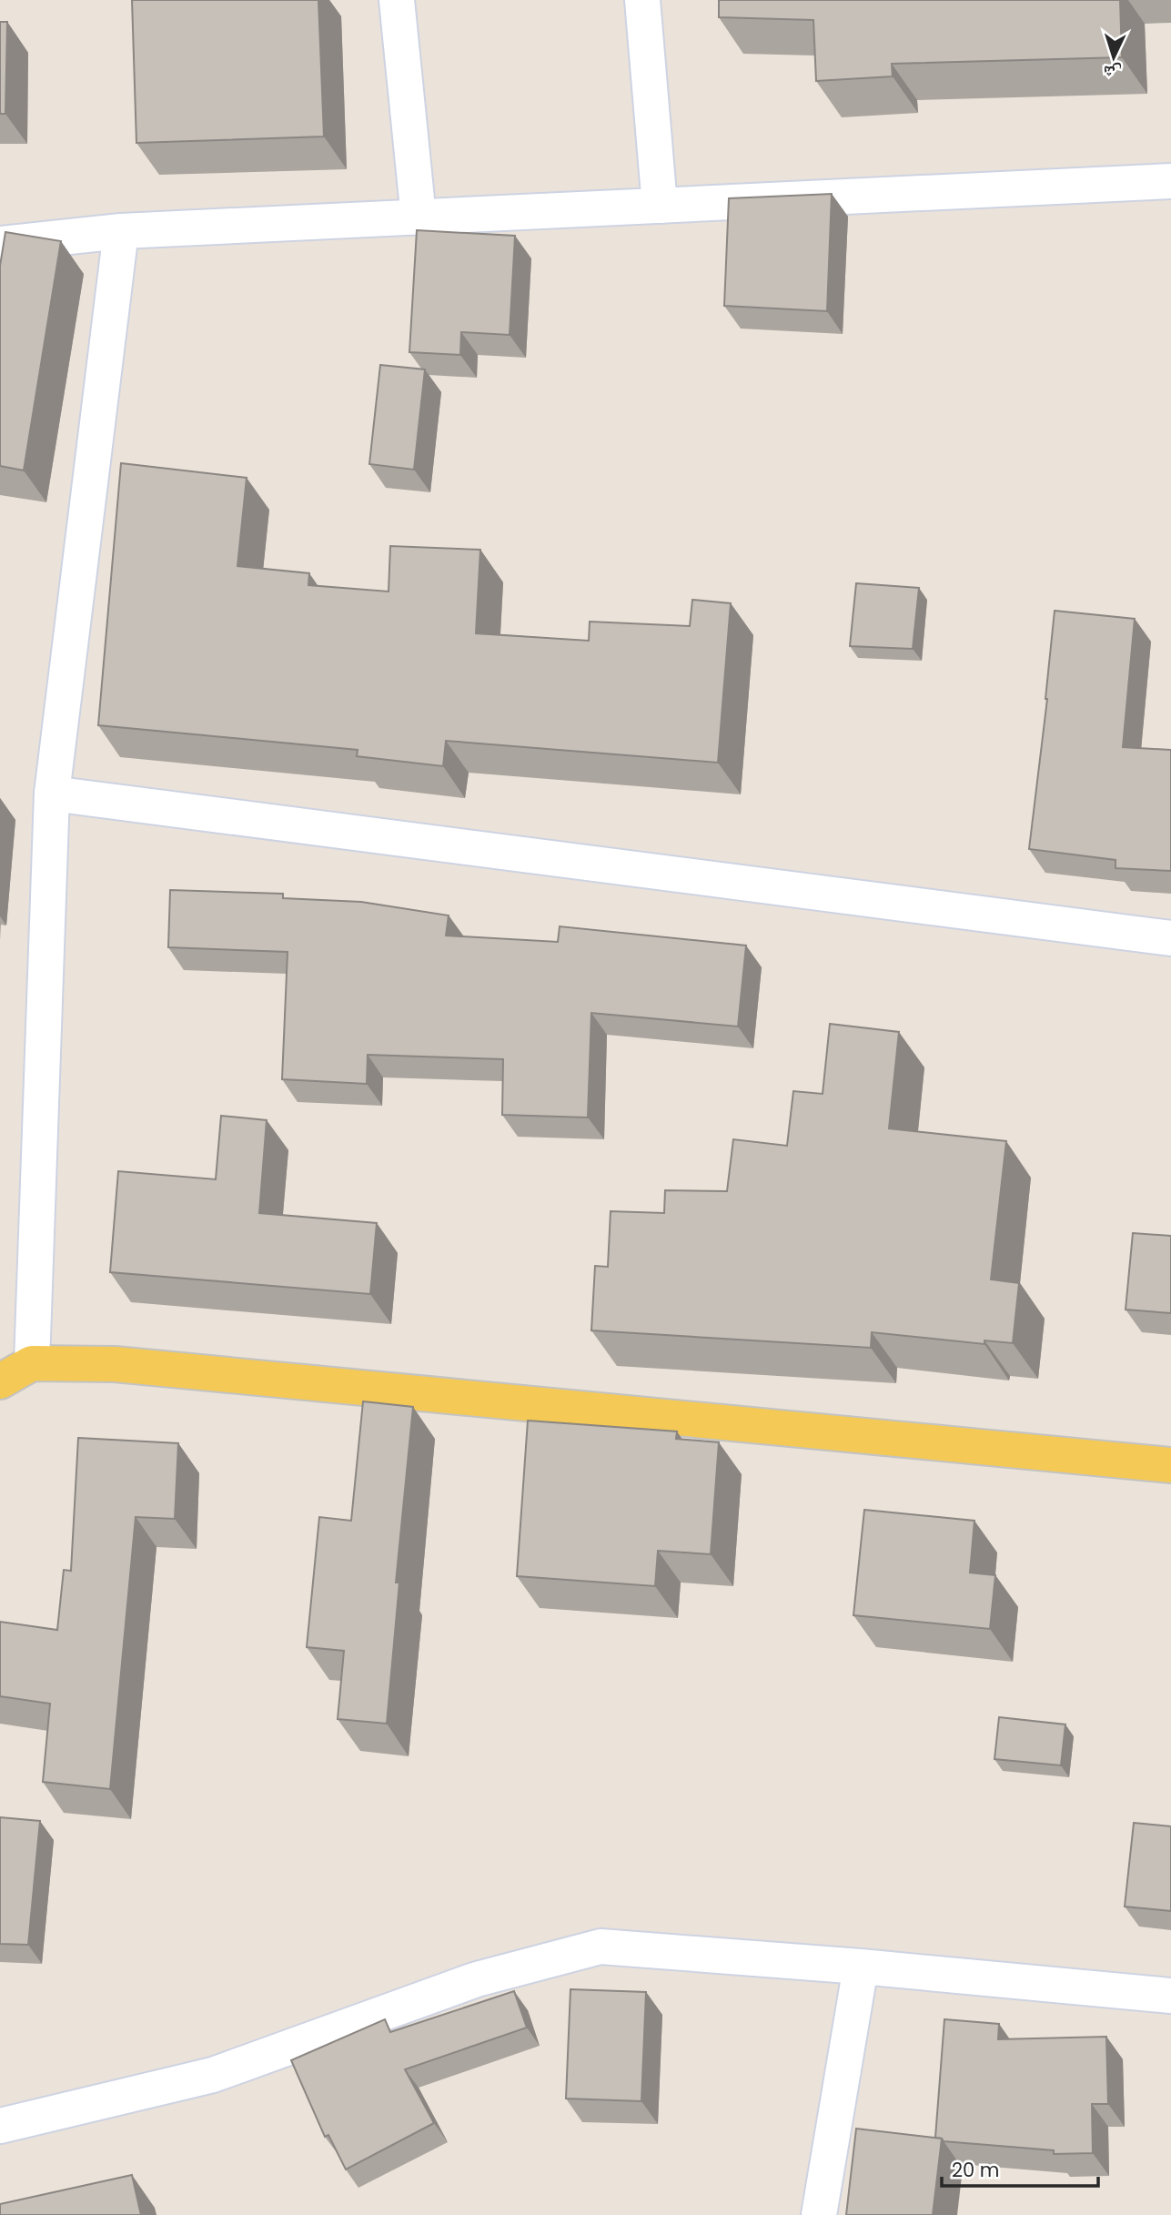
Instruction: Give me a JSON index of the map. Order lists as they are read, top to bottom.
{
  "scale_bar": "20 m",
  "north": "bottom"
}
